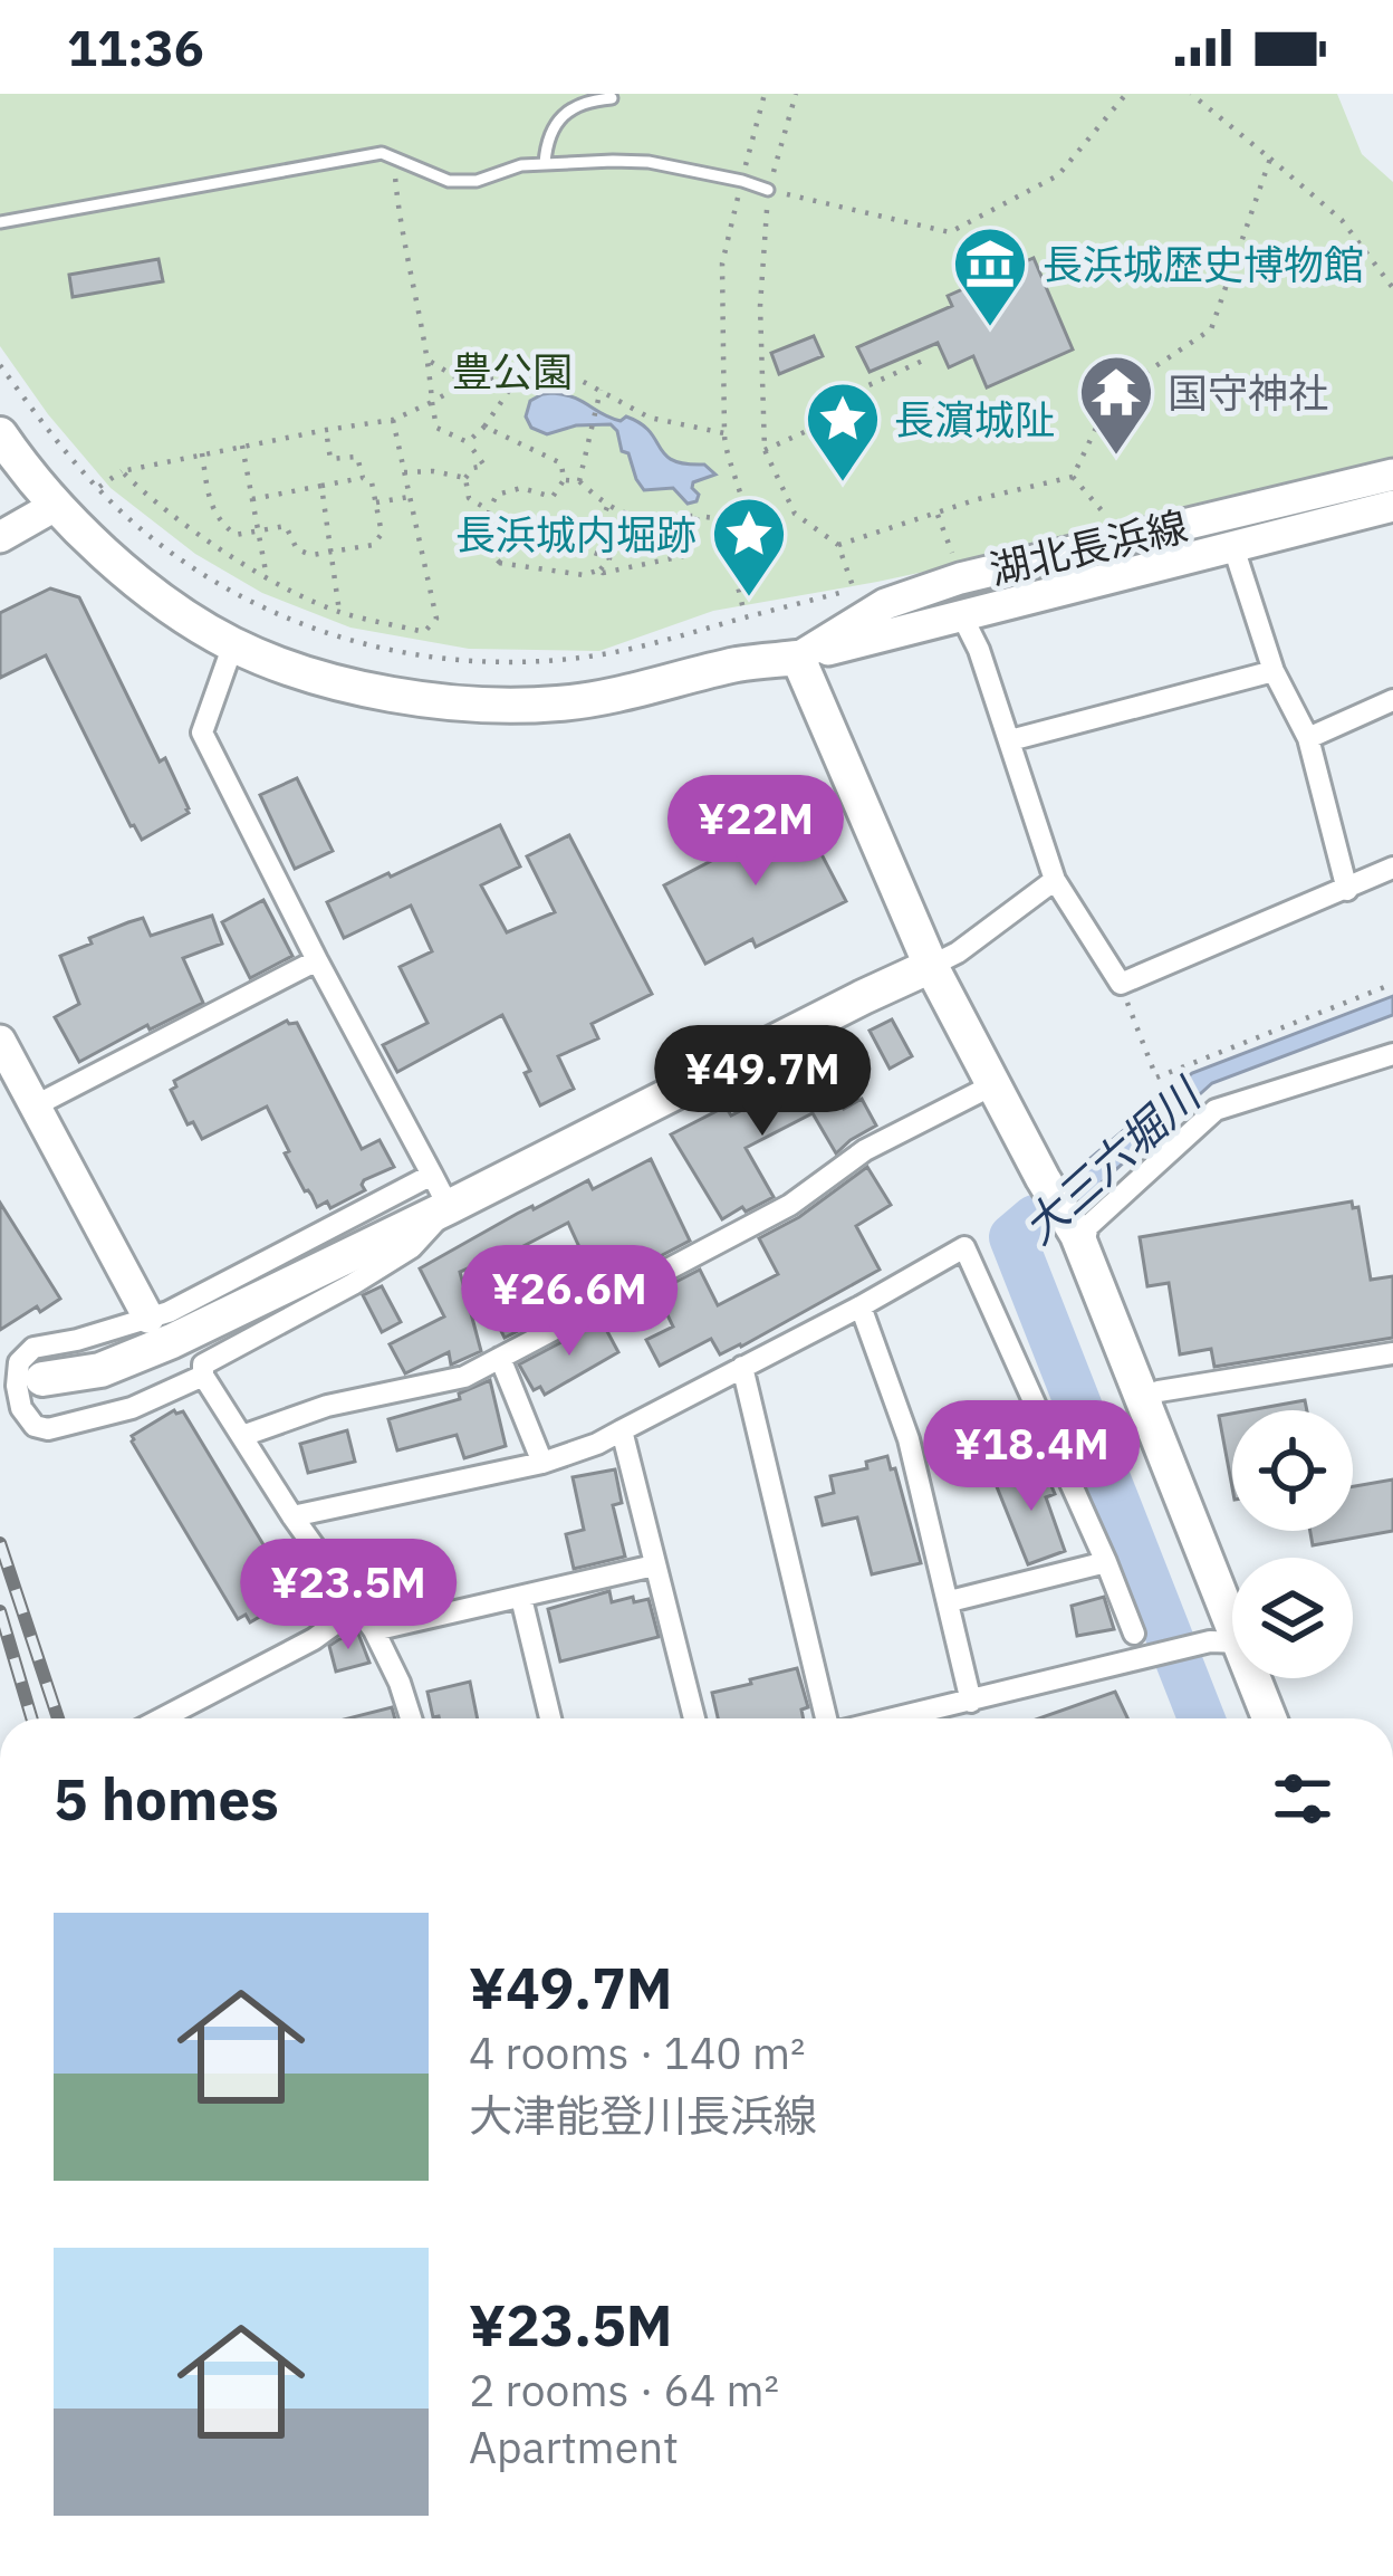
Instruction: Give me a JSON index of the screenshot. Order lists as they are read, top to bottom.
{
  "streets": {
    "main road": ["湖北長浜線"]
  },
  "water": ["大三六堀川"],
  "parks": ["豊公園"],
  "places": {
    "museum": ["長浜城歴史博物館"],
    "temple": ["国守神社"],
    "place": ["長濵城阯", "長浜城内堀跡"]
  },
  "page": {
    "status": "11:36",
    "price": [
      "¥22M",
      "¥49.7M",
      "¥26.6M",
      "¥18.4M",
      "¥23.5M"
    ],
    "heading": "5 homes",
    "list": [
      {
        "name": "¥49.7M",
        "note": "4 rooms · 140 m² · 大津能登川長浜線"
      },
      {
        "name": "¥23.5M",
        "note": "2 rooms · 64 m² · Apartment"
      }
    ]
  }
}
